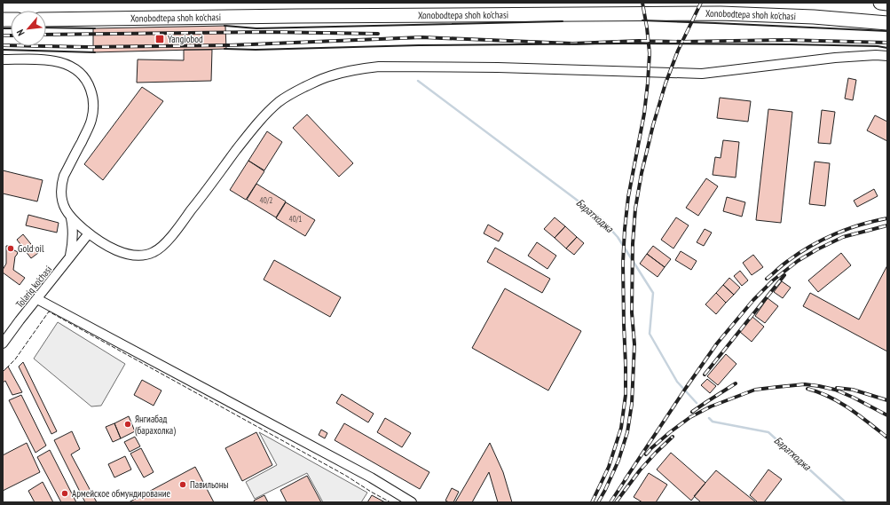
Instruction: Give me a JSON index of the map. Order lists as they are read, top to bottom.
{
  "streets": {
    "highway": ["Xonobodtepa shoh ko'chasi"],
    "street": ["Tolariq ko'chasi"]
  },
  "water": ["Баратходжа"],
  "places": {
    "transit": ["Yangiobod"],
    "other": [
      "Gold oil",
      "Янгиабад (барахолка)",
      "Павильоны",
      "Армейское обмундирование"
    ]
  },
  "house_numbers": ["40/2", "40/1"],
  "north": "bottom left"
}
